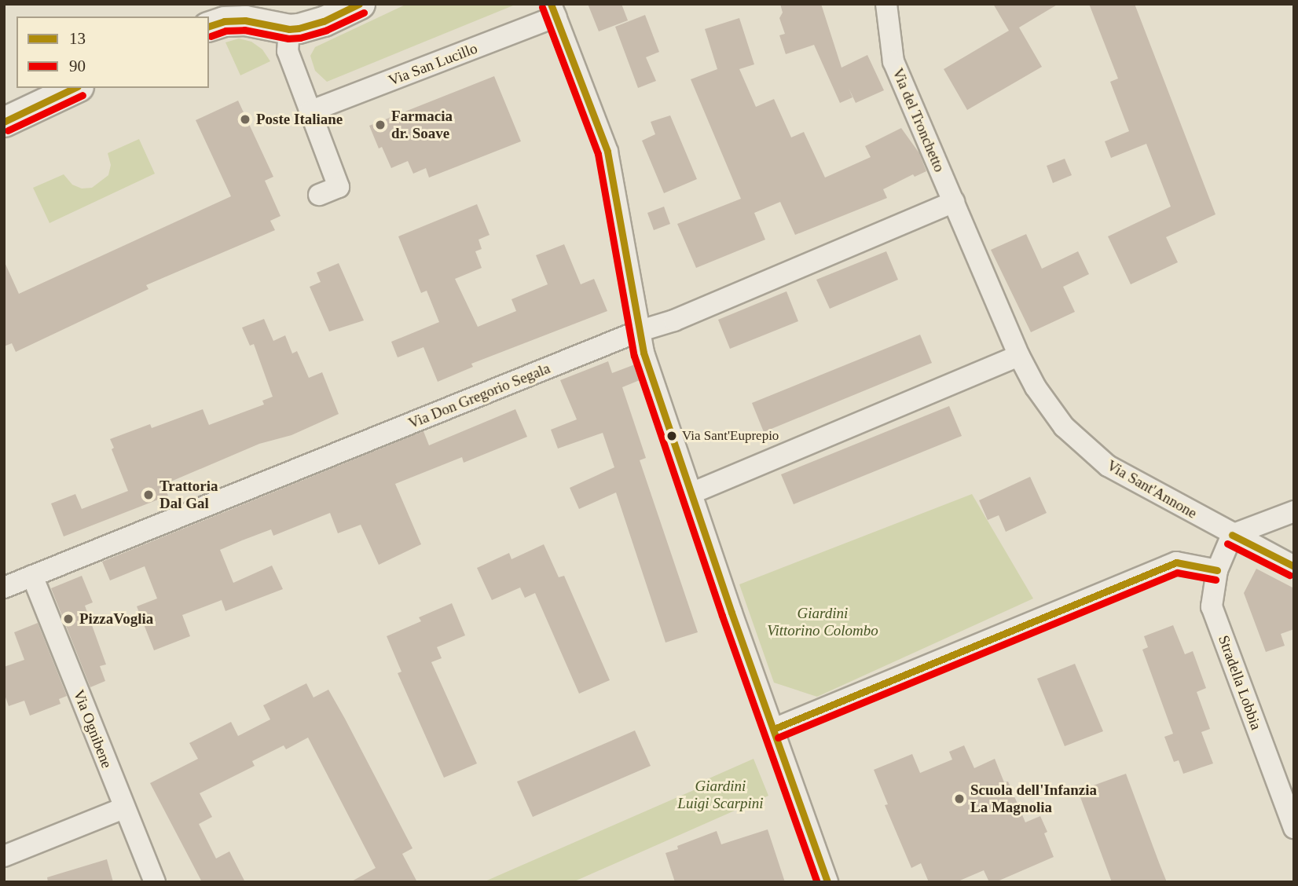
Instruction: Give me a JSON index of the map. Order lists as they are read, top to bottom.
{
  "streets": {
    "street": [
      "Via San Lucillo",
      "Via del Tronchetto",
      "Via Don Gregorio Segala",
      "Via Sant'Annone",
      "Stradella Lobbia",
      "Via Ognibene"
    ]
  },
  "crossings": [
    ["Via San Lucillo", "Via Don Gregorio Segala"],
    ["Via del Tronchetto", "Via Don Gregorio Segala"],
    ["Via del Tronchetto", "Via Sant'Annone"],
    ["Via Don Gregorio Segala", "Via Sant'Annone"],
    ["Via Don Gregorio Segala", "Via Ognibene"],
    ["Via Sant'Annone", "Stradella Lobbia"]
  ],
  "parks": ["Giardini Vittorino Colombo", "Giardini Luigi Scarpini"],
  "places": [
    "Poste Italiane",
    "Farmacia dr. Soave",
    "Via Sant'Euprepio",
    "Trattoria Dal Gal",
    "PizzaVoglia",
    "Scuola dell'Infanzia La Magnolia"
  ],
  "lines": ["transit line 13", "transit line 90"],
  "legend": ["13", "90"]
}
